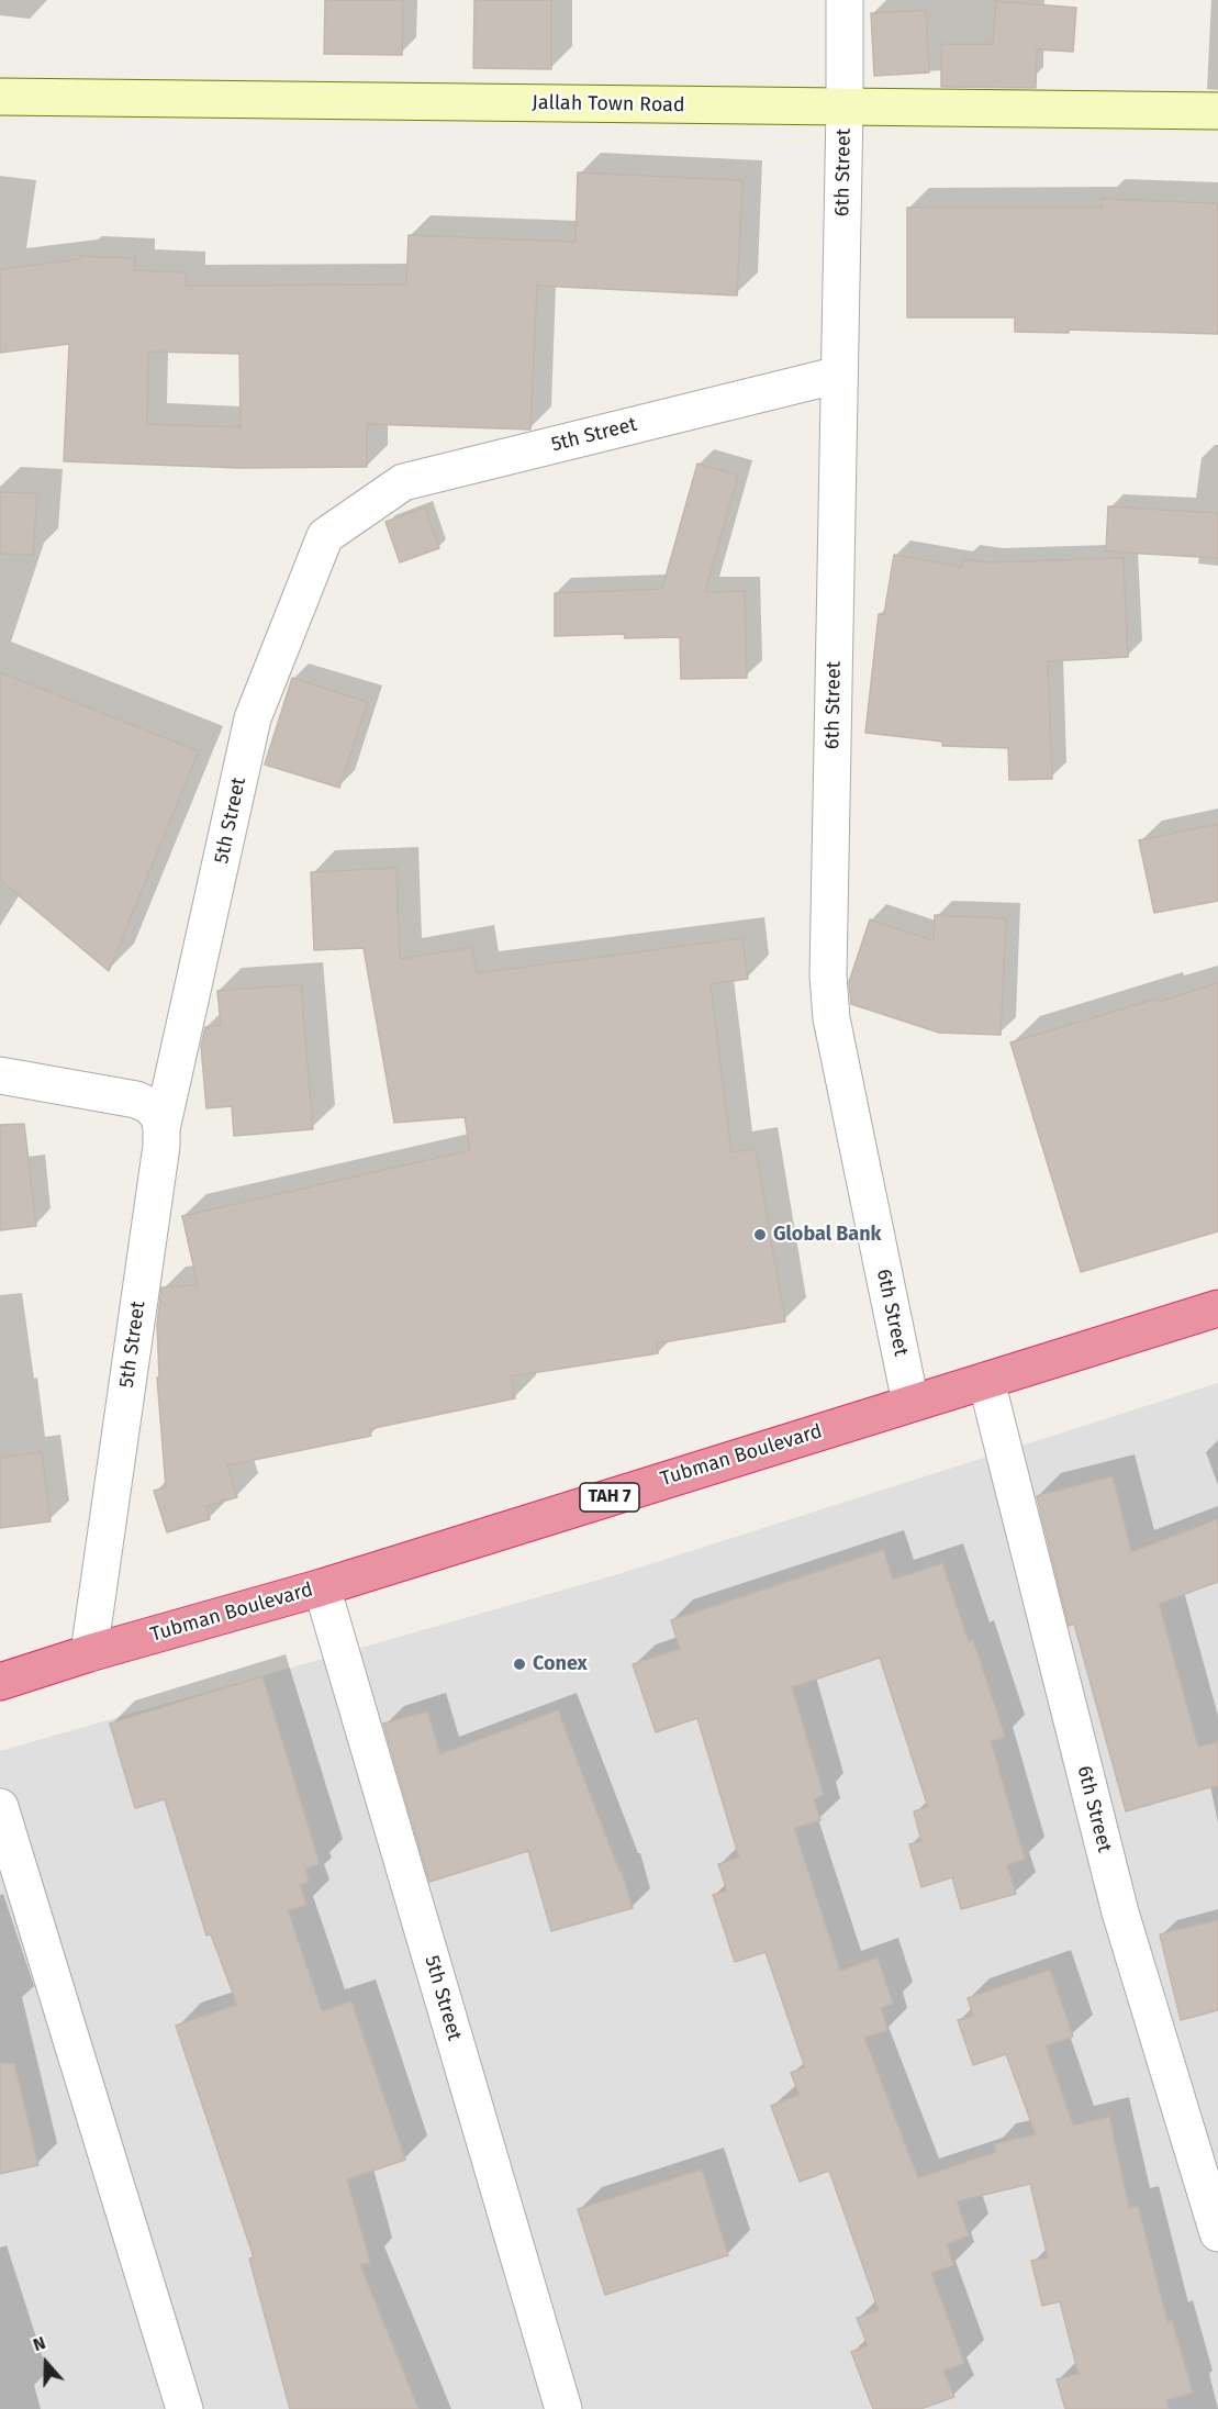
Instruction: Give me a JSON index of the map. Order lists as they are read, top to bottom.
{
  "streets": {
    "highway": ["Tubman Boulevard", "TAH 7"],
    "street": ["Jallah Town Road", "6th Street", "5th Street"]
  },
  "crossings": [
    ["Jallah Town Road", "6th Street"],
    ["6th Street", "5th Street"],
    ["6th Street", "Tubman Boulevard"],
    ["5th Street", "Tubman Boulevard"]
  ],
  "places": ["Global Bank", "Conex"],
  "north": "top"
}
